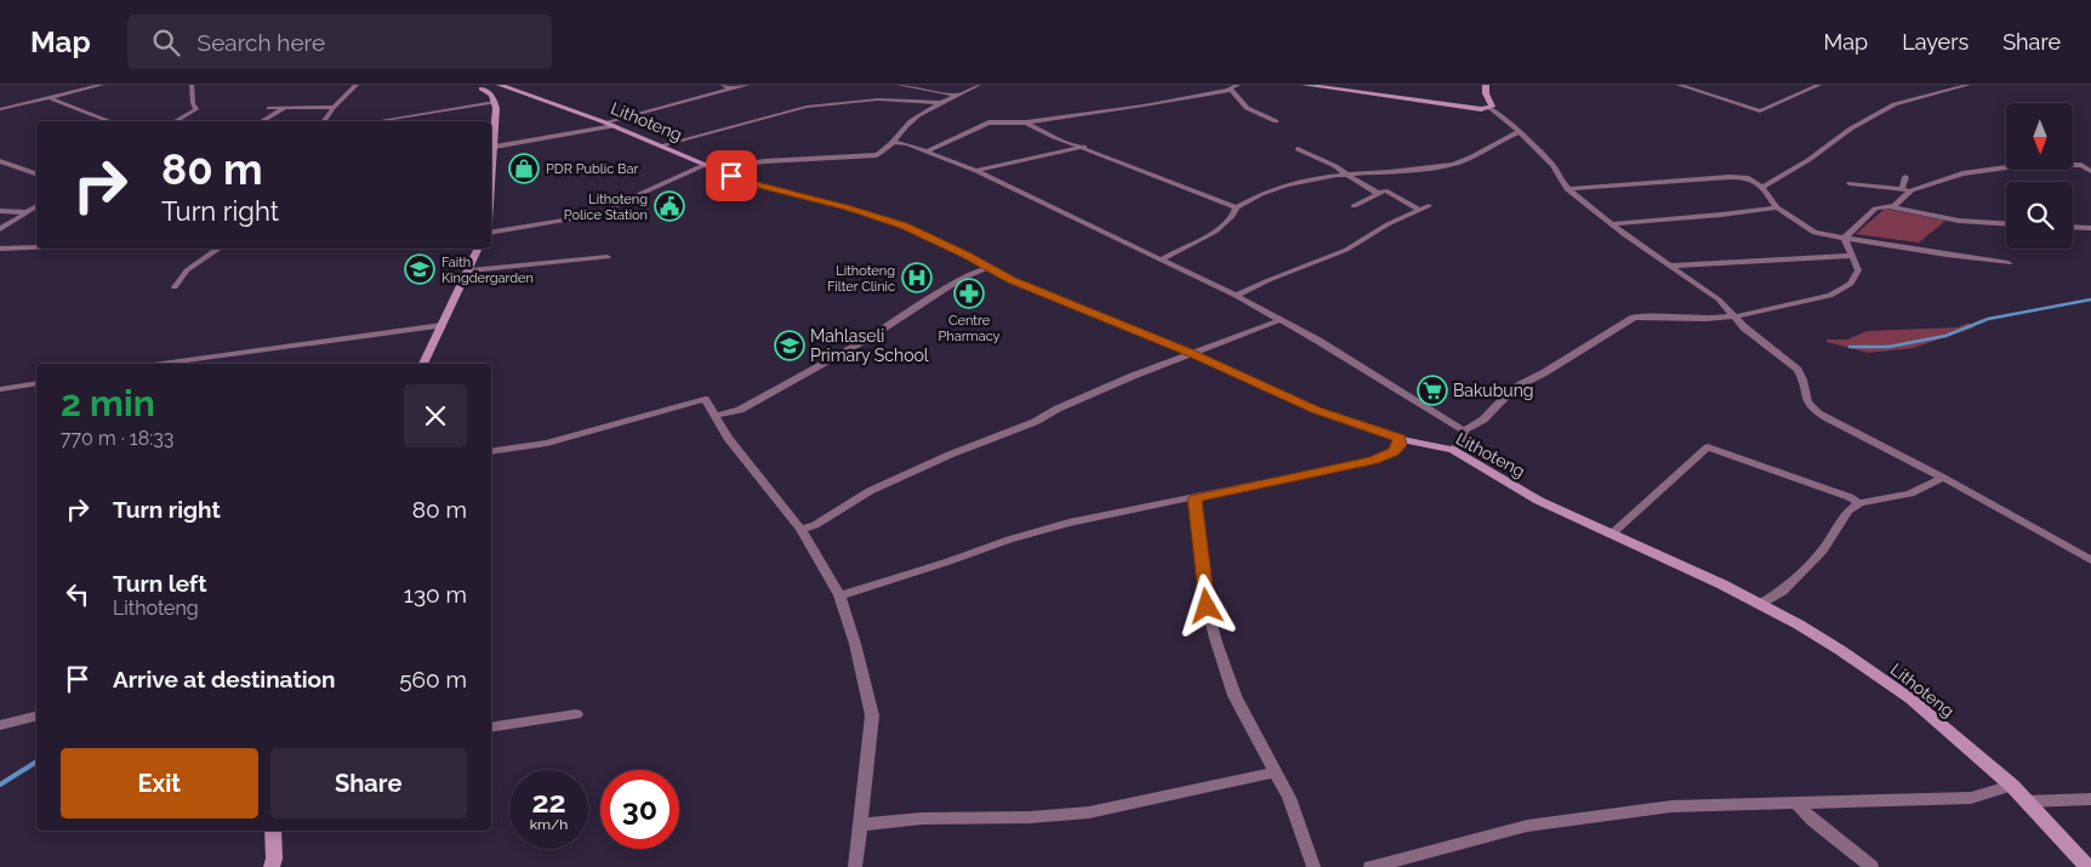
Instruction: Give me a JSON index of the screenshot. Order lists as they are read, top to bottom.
{
  "streets": {
    "main road": ["Lithoteng"]
  },
  "places": {
    "shop": ["PDR Public Bar"],
    "public building": ["Lithoteng Police Station"],
    "school or university": ["Faith Kingdergarden", "Mahlaseli Primary School"],
    "hospital": ["Lithoteng Filter Clinic"],
    "pharmacy": ["Centre Pharmacy"],
    "supermarket": ["Bakubung"]
  },
  "north": "bottom",
  "page": {
    "header": "Map",
    "search": "Search here",
    "nav": ["Map", "Layers", "Share"],
    "turn": ["80 m", "Turn right"],
    "heading": ["2 min", "770 m · 18:33"],
    "list": [
      {
        "name": "Turn right",
        "value": "80 m"
      },
      {
        "name": "Turn left",
        "note": "Lithoteng",
        "value": "130 m"
      },
      {
        "name": "Arrive at destination",
        "value": "560 m"
      }
    ],
    "buttons": ["Exit", "Share"],
    "speed": "22 km/h",
    "limit": "30"
  }
}
